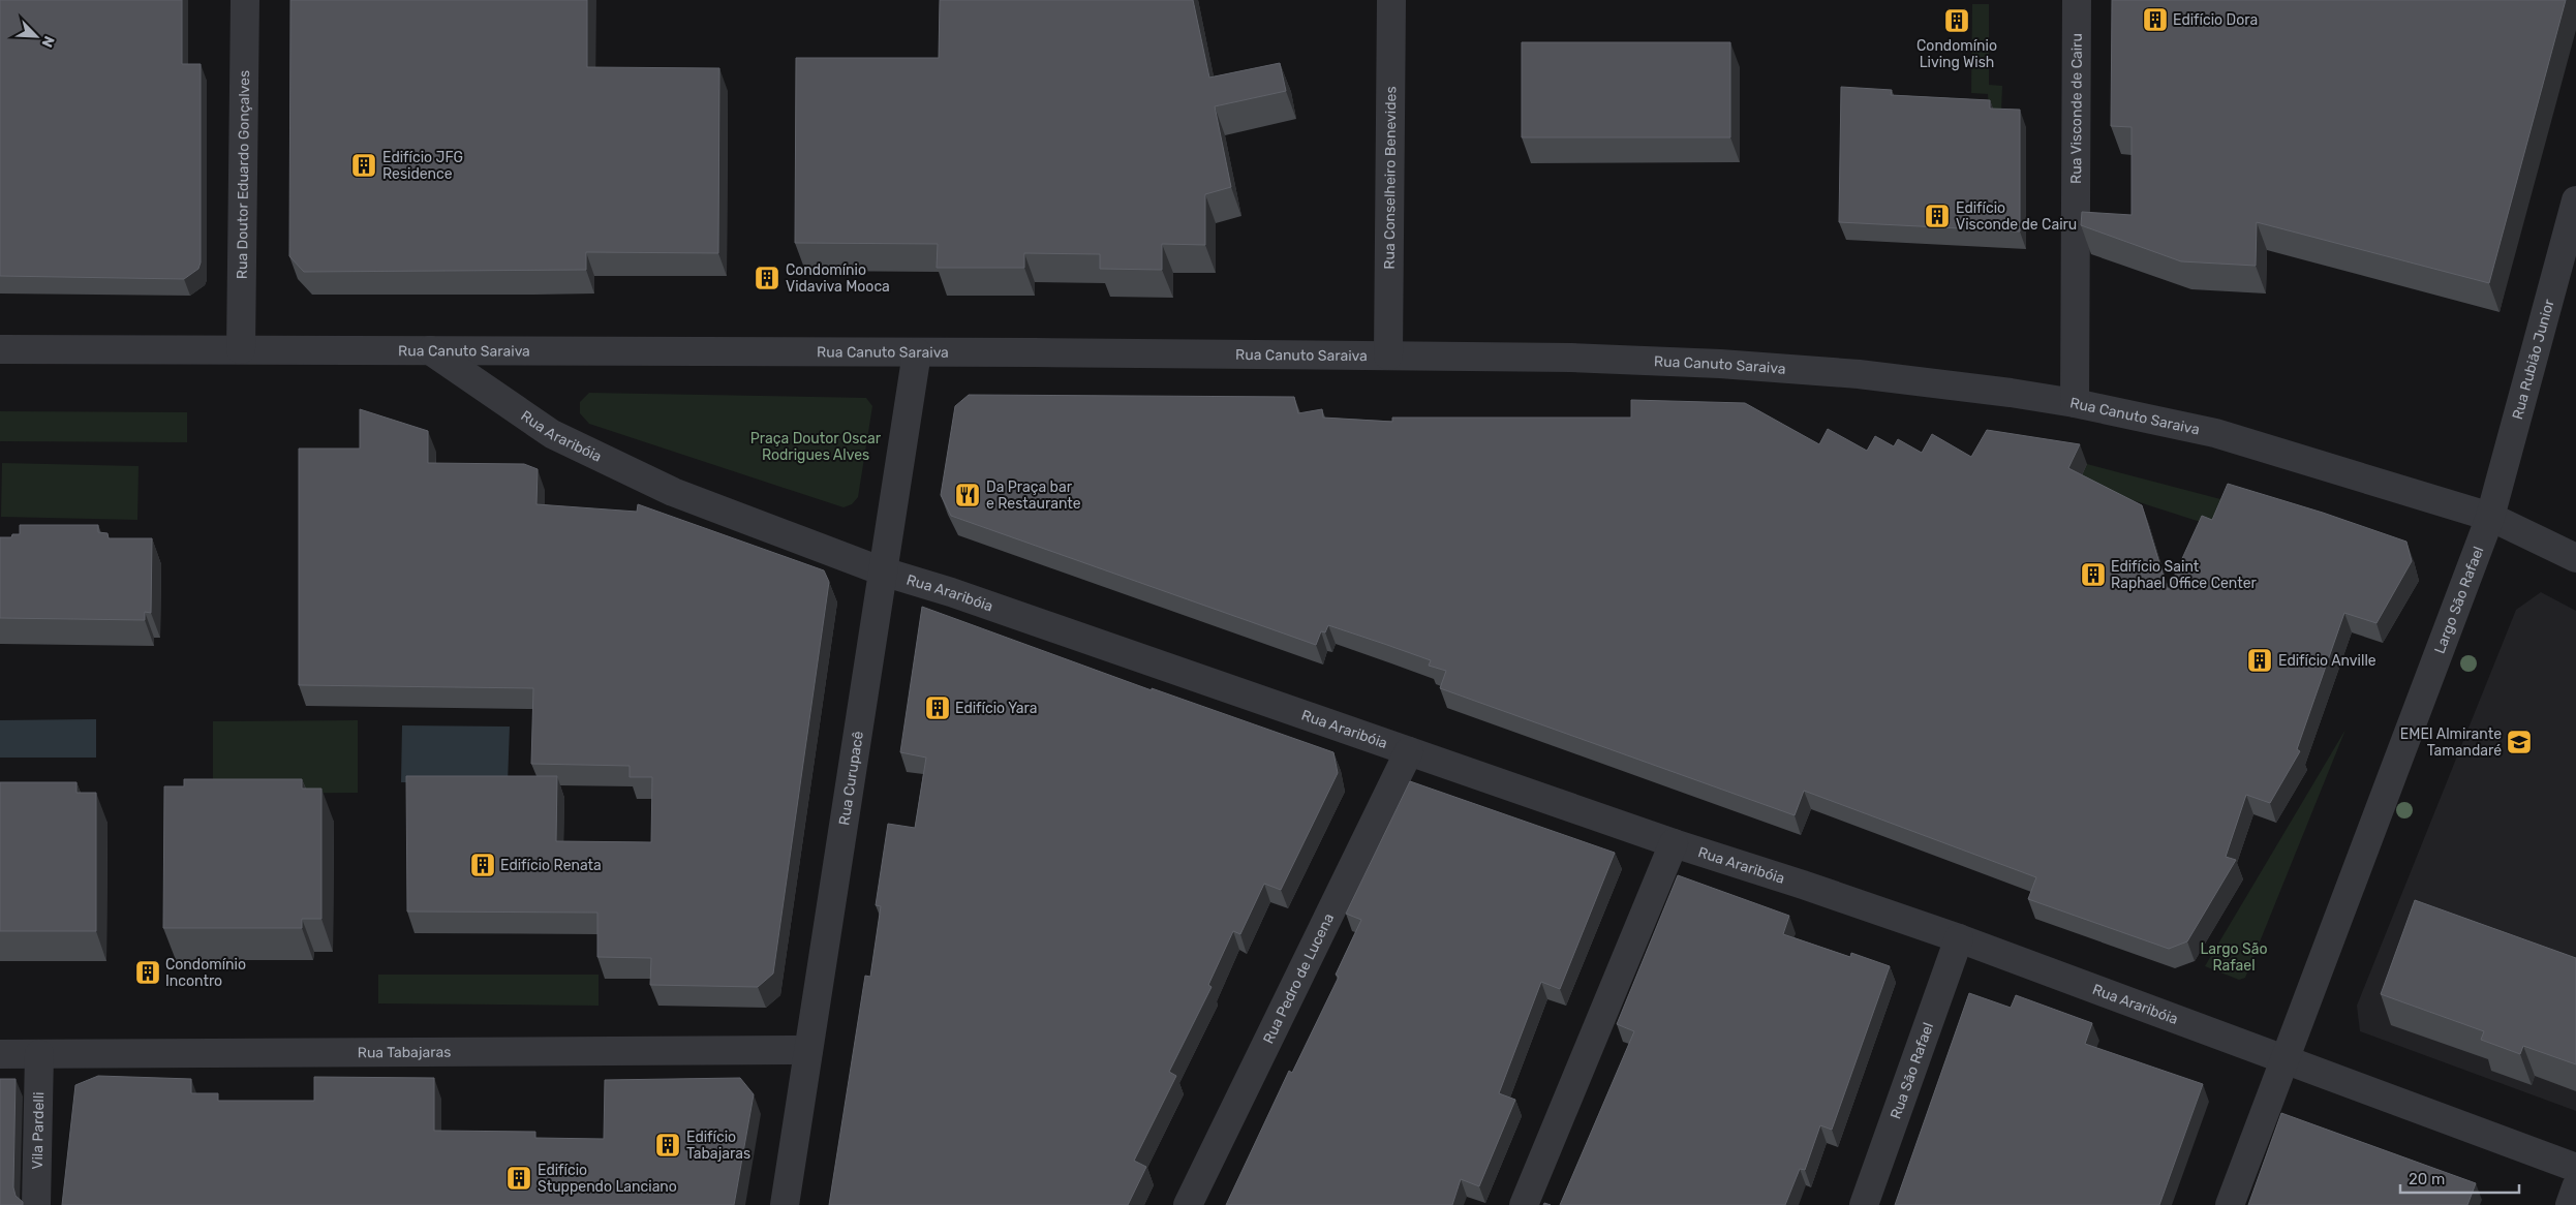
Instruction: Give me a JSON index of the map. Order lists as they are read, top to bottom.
{
  "streets": {
    "street": [
      "Rua Visconde de Cairu",
      "Rua Doutor Eduardo Gonçalves",
      "Rua Conselheiro Benevides",
      "Rua Canuto Saraiva",
      "Rua Rubião Junior",
      "Rua Araribóia",
      "Largo São Rafael",
      "Rua Curupacê",
      "Rua Pedro de Lucena",
      "Rua Tabajaras",
      "Rua São Rafael",
      "Vila Pardelli"
    ]
  },
  "crossings": [
    ["Rua Visconde de Cairu", "Rua Canuto Saraiva"],
    ["Rua Doutor Eduardo Gonçalves", "Rua Canuto Saraiva"],
    ["Rua Conselheiro Benevides", "Rua Canuto Saraiva"],
    ["Rua Canuto Saraiva", "Rua Rubião Junior"],
    ["Rua Canuto Saraiva", "Rua Araribóia"],
    ["Rua Canuto Saraiva", "Largo São Rafael"],
    ["Rua Canuto Saraiva", "Rua Curupacê"],
    ["Rua Rubião Junior", "Largo São Rafael"],
    ["Rua Araribóia", "Largo São Rafael"],
    ["Rua Araribóia", "Rua Curupacê"],
    ["Rua Araribóia", "Rua Pedro de Lucena"],
    ["Rua Araribóia", "Rua São Rafael"],
    ["Rua Curupacê", "Rua Tabajaras"],
    ["Rua Tabajaras", "Vila Pardelli"]
  ],
  "parks": ["Praça Doutor Oscar Rodrigues Alves", "Largo São Rafael"],
  "places": {
    "building": [
      "Edifício Dora",
      "Condomínio Living Wish",
      "Edifício JFG Residence",
      "Edifício Visconde de Cairu",
      "Condomínio Vidaviva Mooca",
      "Edifício Saint Raphael Office Center",
      "Edifício Anville",
      "Edifício Yara",
      "Edifício Renata",
      "Condomínio Incontro",
      "Edifício Tabajaras",
      "Edifício Stuppendo Lanciano"
    ],
    "restaurant": ["Da Praça bar e Restaurante"],
    "school or university": ["EMEI Almirante Tamandaré"]
  },
  "scale_bar": "20 m",
  "north": "bottom right"
}
